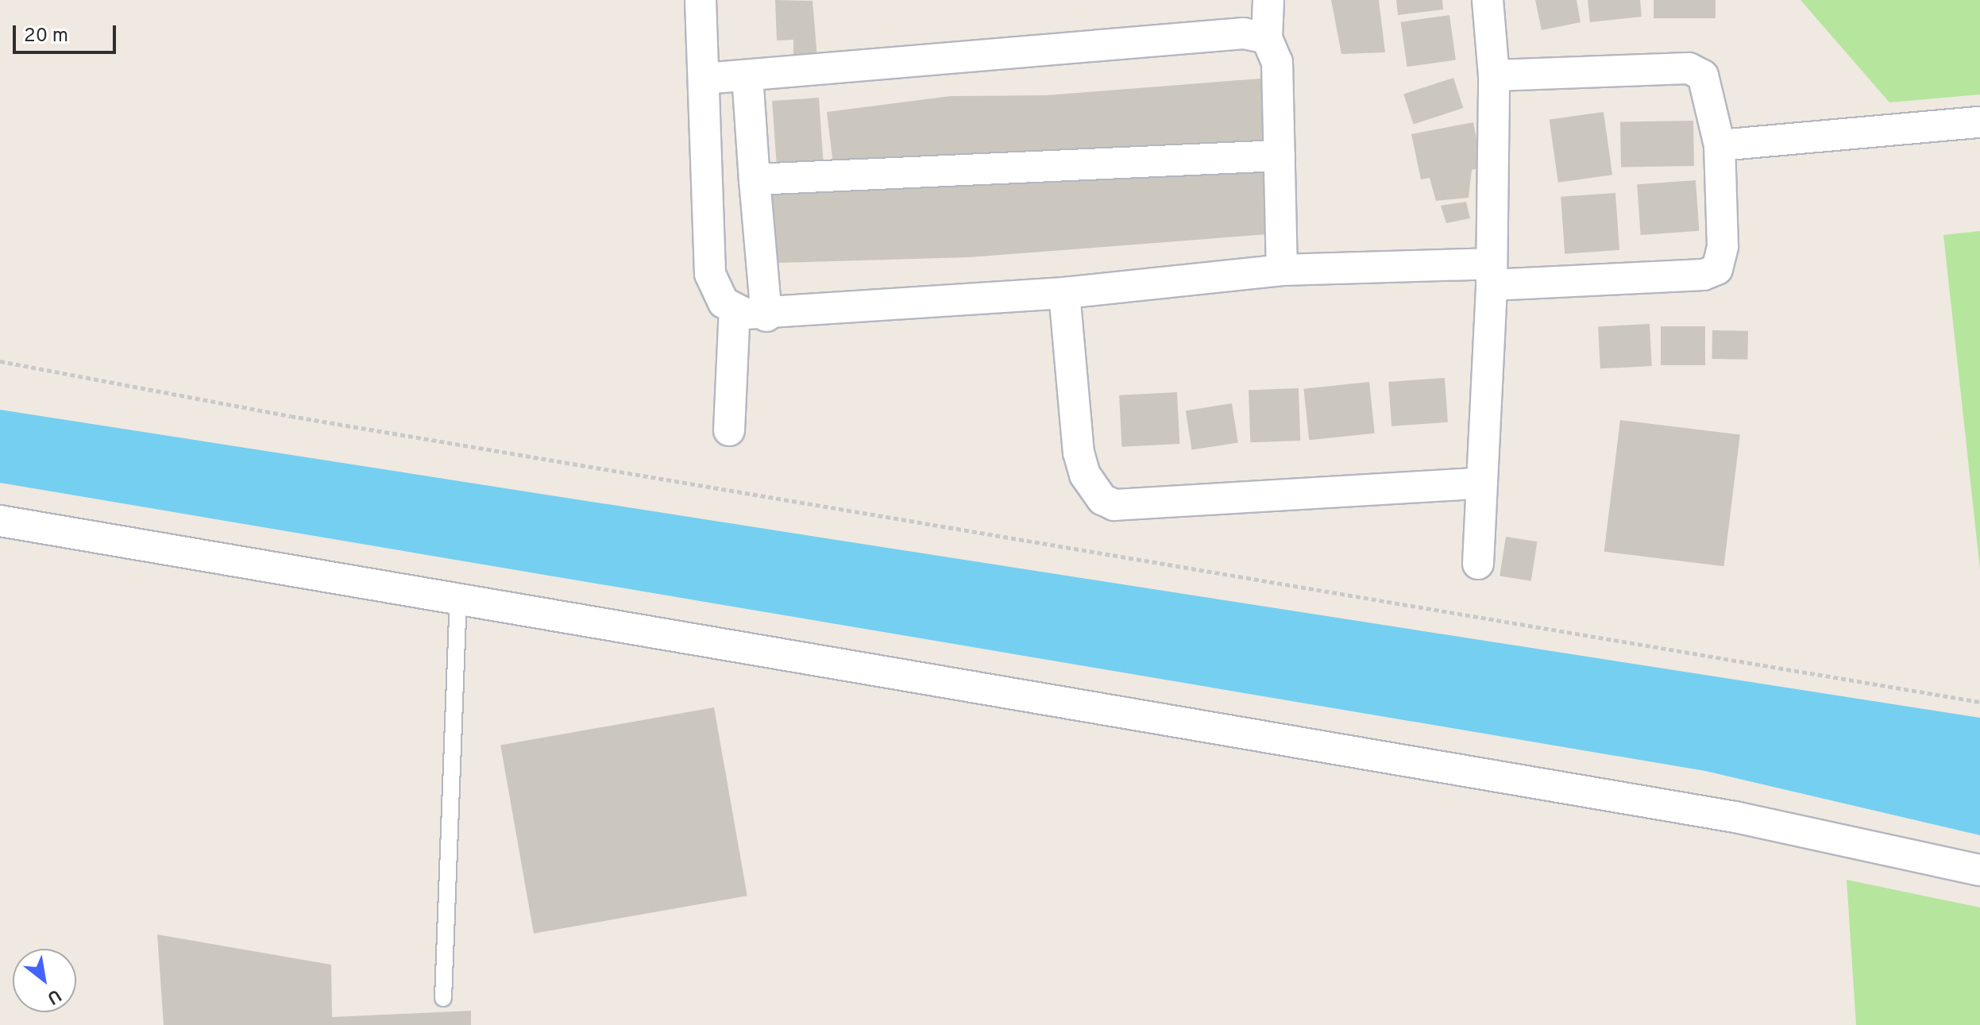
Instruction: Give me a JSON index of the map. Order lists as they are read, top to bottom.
{
  "scale_bar": "20 m",
  "north": "bottom right"
}
